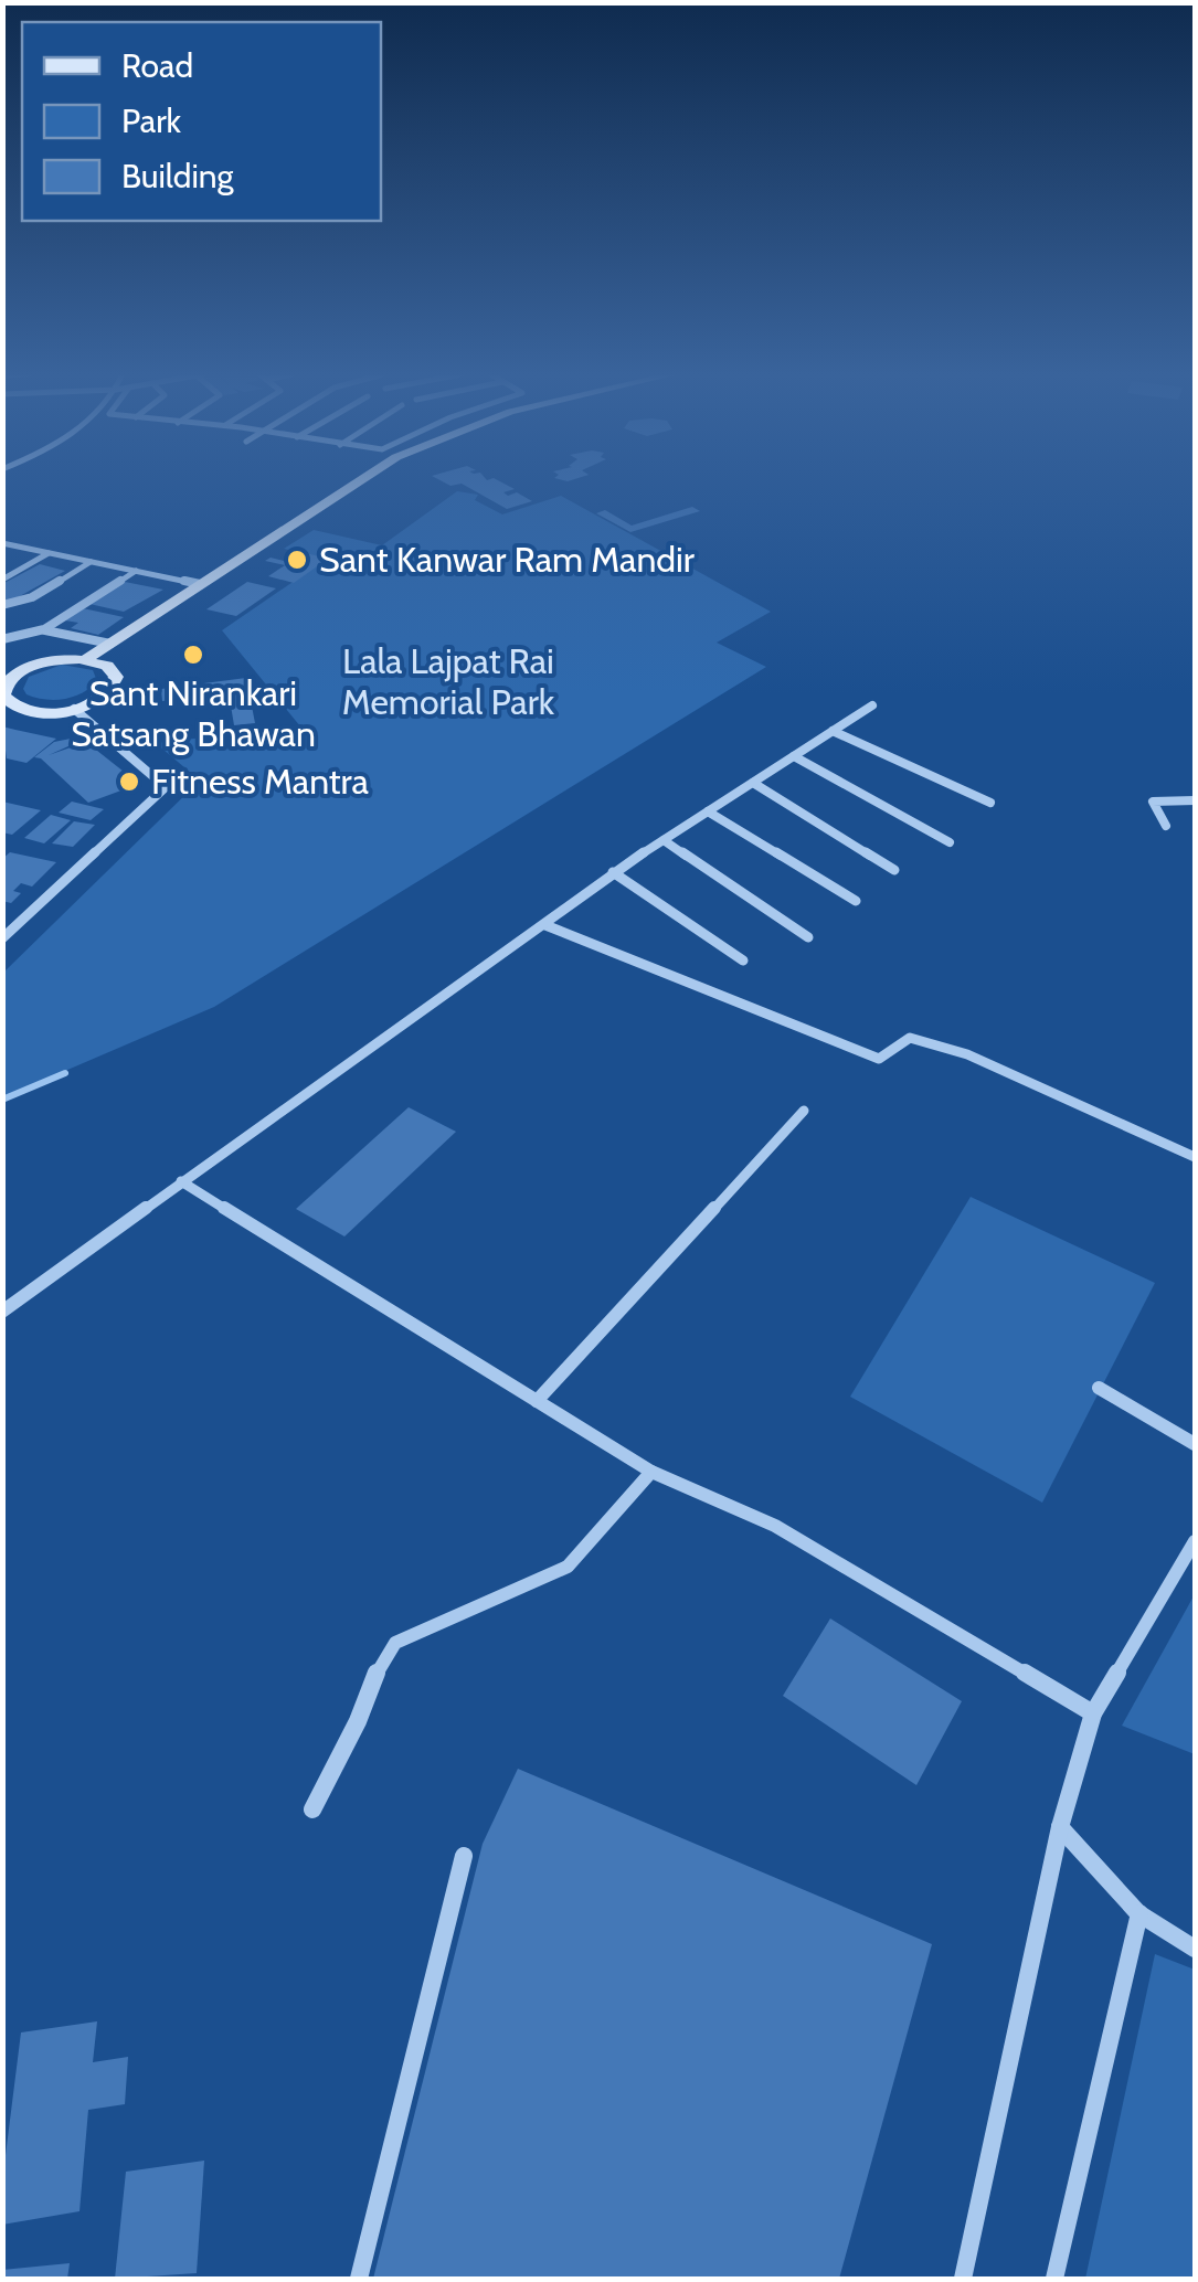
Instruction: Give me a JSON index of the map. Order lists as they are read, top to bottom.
{
  "parks": ["Lala Lajpat Rai Memorial Park"],
  "places": ["Sant Kanwar Ram Mandir", "Sant Nirankari Satsang Bhawan", "Fitness Mantra"],
  "legend": ["Road", "Park", "Building"]
}
